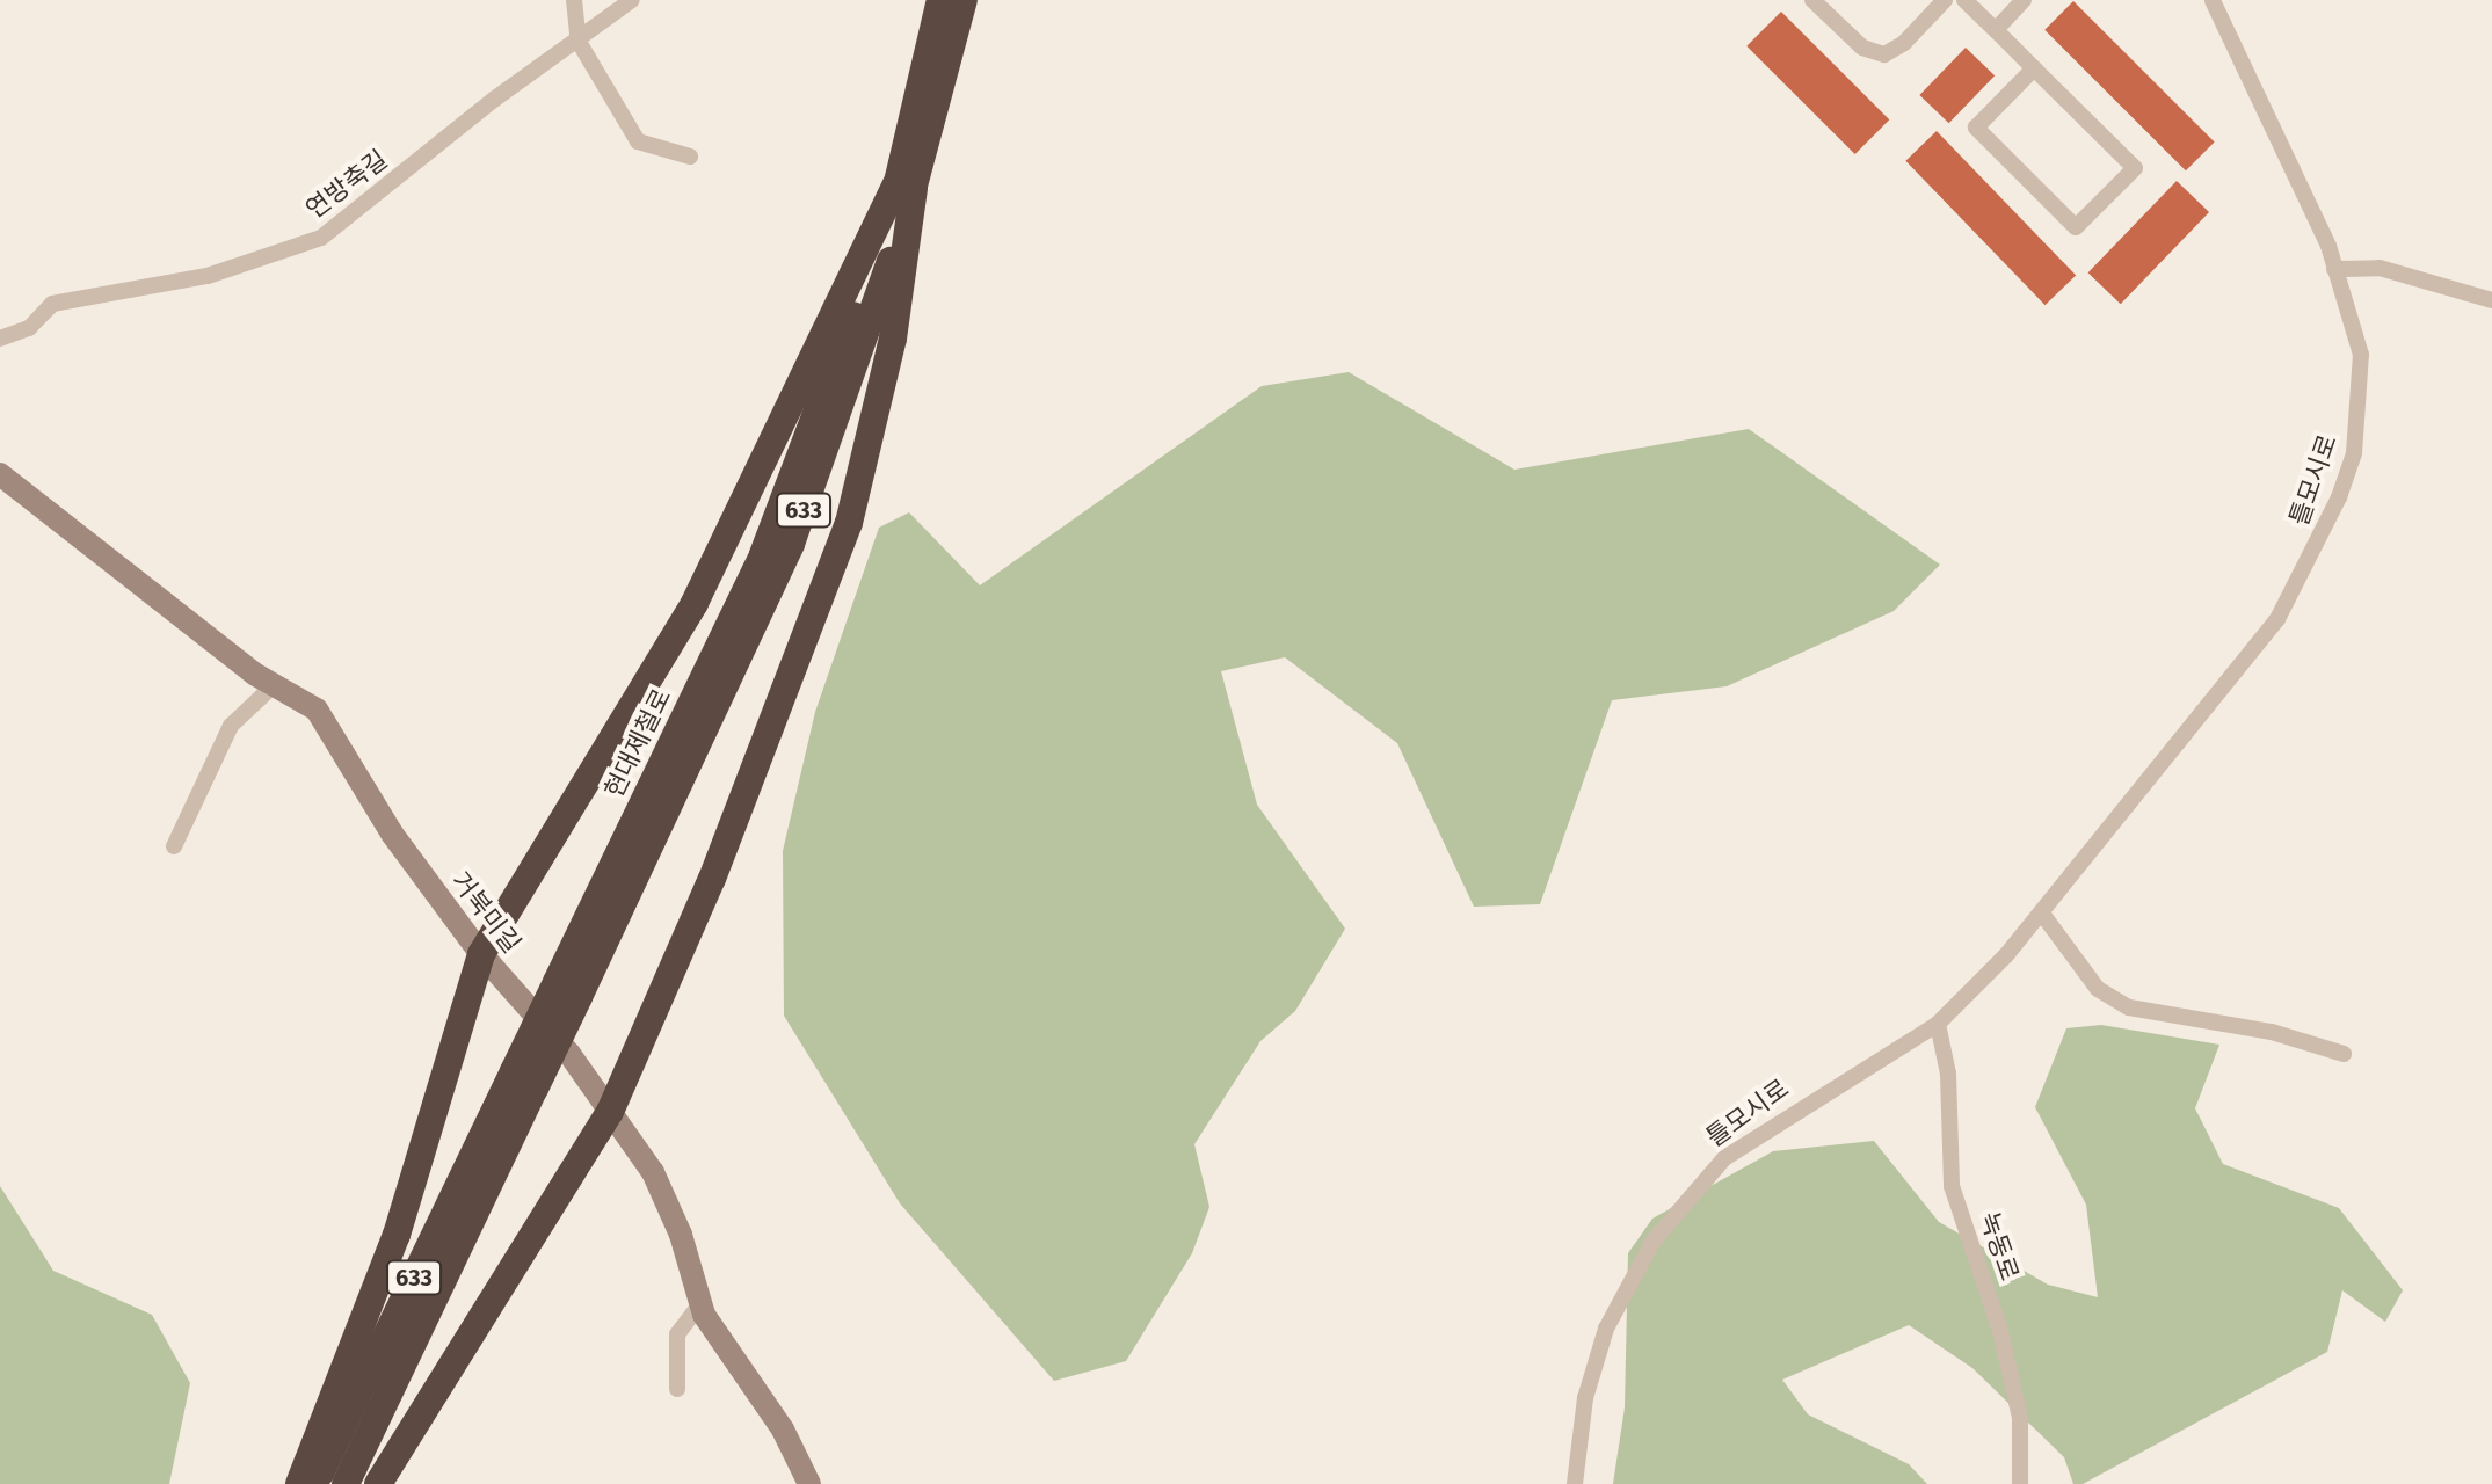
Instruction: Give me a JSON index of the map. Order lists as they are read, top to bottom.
{
  "streets": {
    "highway": ["633"],
    "street": [
      "연방축길",
      "틀모시로",
      "거북미길",
      "녹동로"
    ]
  },
  "crossings": [
    ["틀모시로", "녹동로"]
  ]
}
